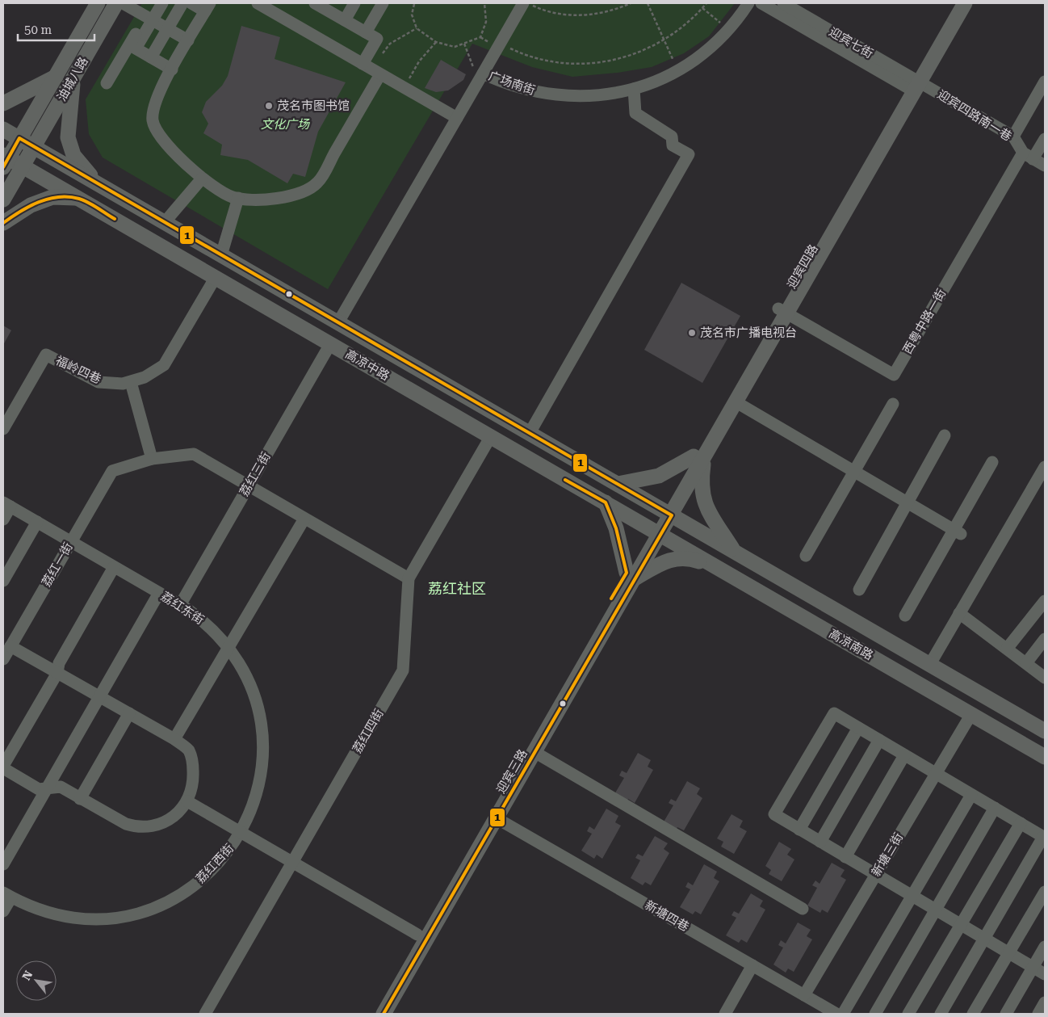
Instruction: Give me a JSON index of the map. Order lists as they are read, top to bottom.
{
  "streets": {
    "main road": [
      "油城八路",
      "迎宾四路",
      "高凉中路",
      "高凉南路",
      "迎宾三路"
    ],
    "street": [
      "迎宾七街",
      "广场南街",
      "迎宾四路南一巷",
      "西粤中路一街",
      "福岭四巷",
      "荔红三街",
      "荔红一街",
      "荔红东街",
      "荔红四街",
      "新塘三街",
      "荔红西街",
      "新塘四巷"
    ]
  },
  "crossings": [
    ["迎宾七街", "迎宾四路南一巷"],
    ["迎宾七街", "迎宾四路"],
    ["油城八路", "高凉中路"],
    ["广场南街", "高凉中路"],
    ["迎宾四路南一巷", "迎宾四路"],
    ["迎宾四路南一巷", "西粤中路一街"],
    ["迎宾四路", "西粤中路一街"],
    ["迎宾四路", "高凉中路"],
    ["迎宾四路", "高凉南路"],
    ["迎宾四路", "迎宾三路"],
    ["高凉中路", "福岭四巷"],
    ["高凉中路", "荔红三街"],
    ["高凉中路", "高凉南路"],
    ["高凉中路", "荔红四街"],
    ["高凉中路", "迎宾三路"],
    ["荔红三街", "荔红东街"],
    ["荔红一街", "荔红东街"],
    ["荔红东街", "荔红西街"],
    ["高凉南路", "迎宾三路"],
    ["高凉南路", "新塘三街"],
    ["迎宾三路", "新塘四巷"],
    ["新塘三街", "新塘四巷"]
  ],
  "districts": ["荔红社区"],
  "parks": ["文化广场"],
  "places": ["茂名市图书馆", "茂名市广播电视台"],
  "lines": ["transit line 1"],
  "scale_bar": "50 m",
  "north": "top left"
}
